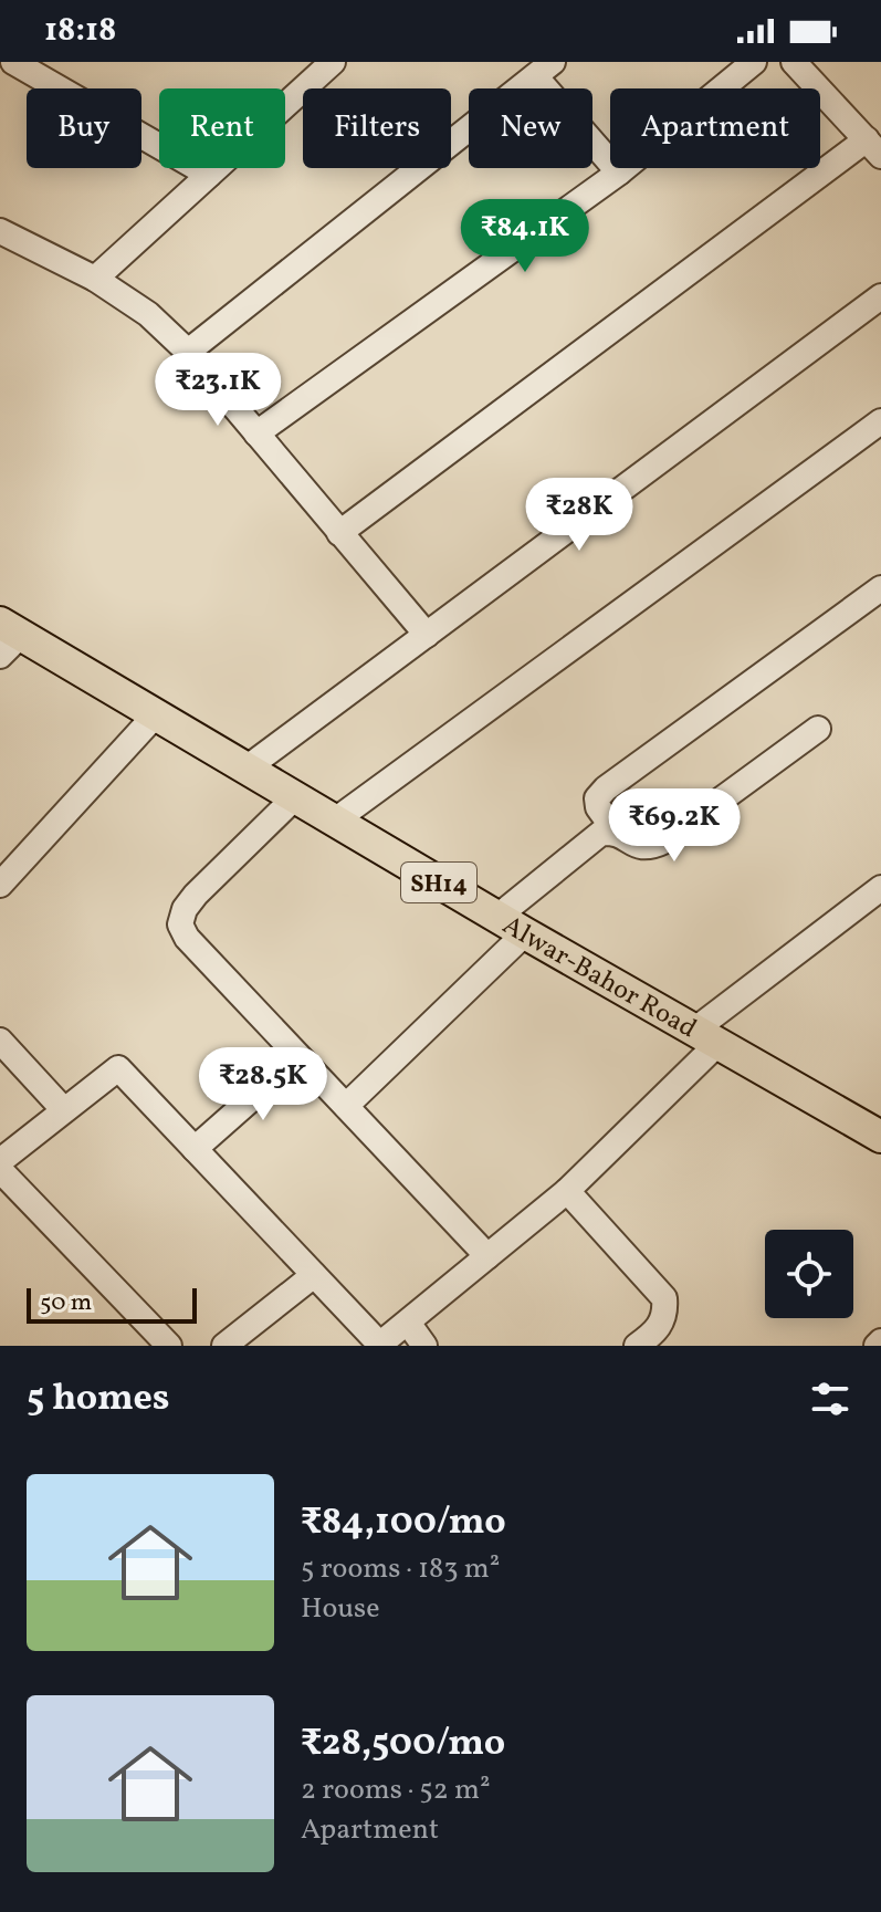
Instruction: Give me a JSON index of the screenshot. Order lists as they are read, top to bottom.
{
  "streets": {
    "main road": ["SH14", "Alwar-Bahor Road"]
  },
  "scale_bar": "50 m",
  "page": {
    "status": "18:18",
    "chip": [
      "Buy",
      "Rent",
      "Filters",
      "New",
      "Apartment"
    ],
    "price": [
      "₹84.1K",
      "₹23.1K",
      "₹28K",
      "₹69.2K",
      "₹28.5K"
    ],
    "scale": "50 m",
    "heading": "5 homes",
    "list": [
      {
        "name": "₹84,100/mo",
        "note": "5 rooms · 183 m² · House"
      },
      {
        "name": "₹28,500/mo",
        "note": "2 rooms · 52 m² · Apartment"
      }
    ]
  }
}
